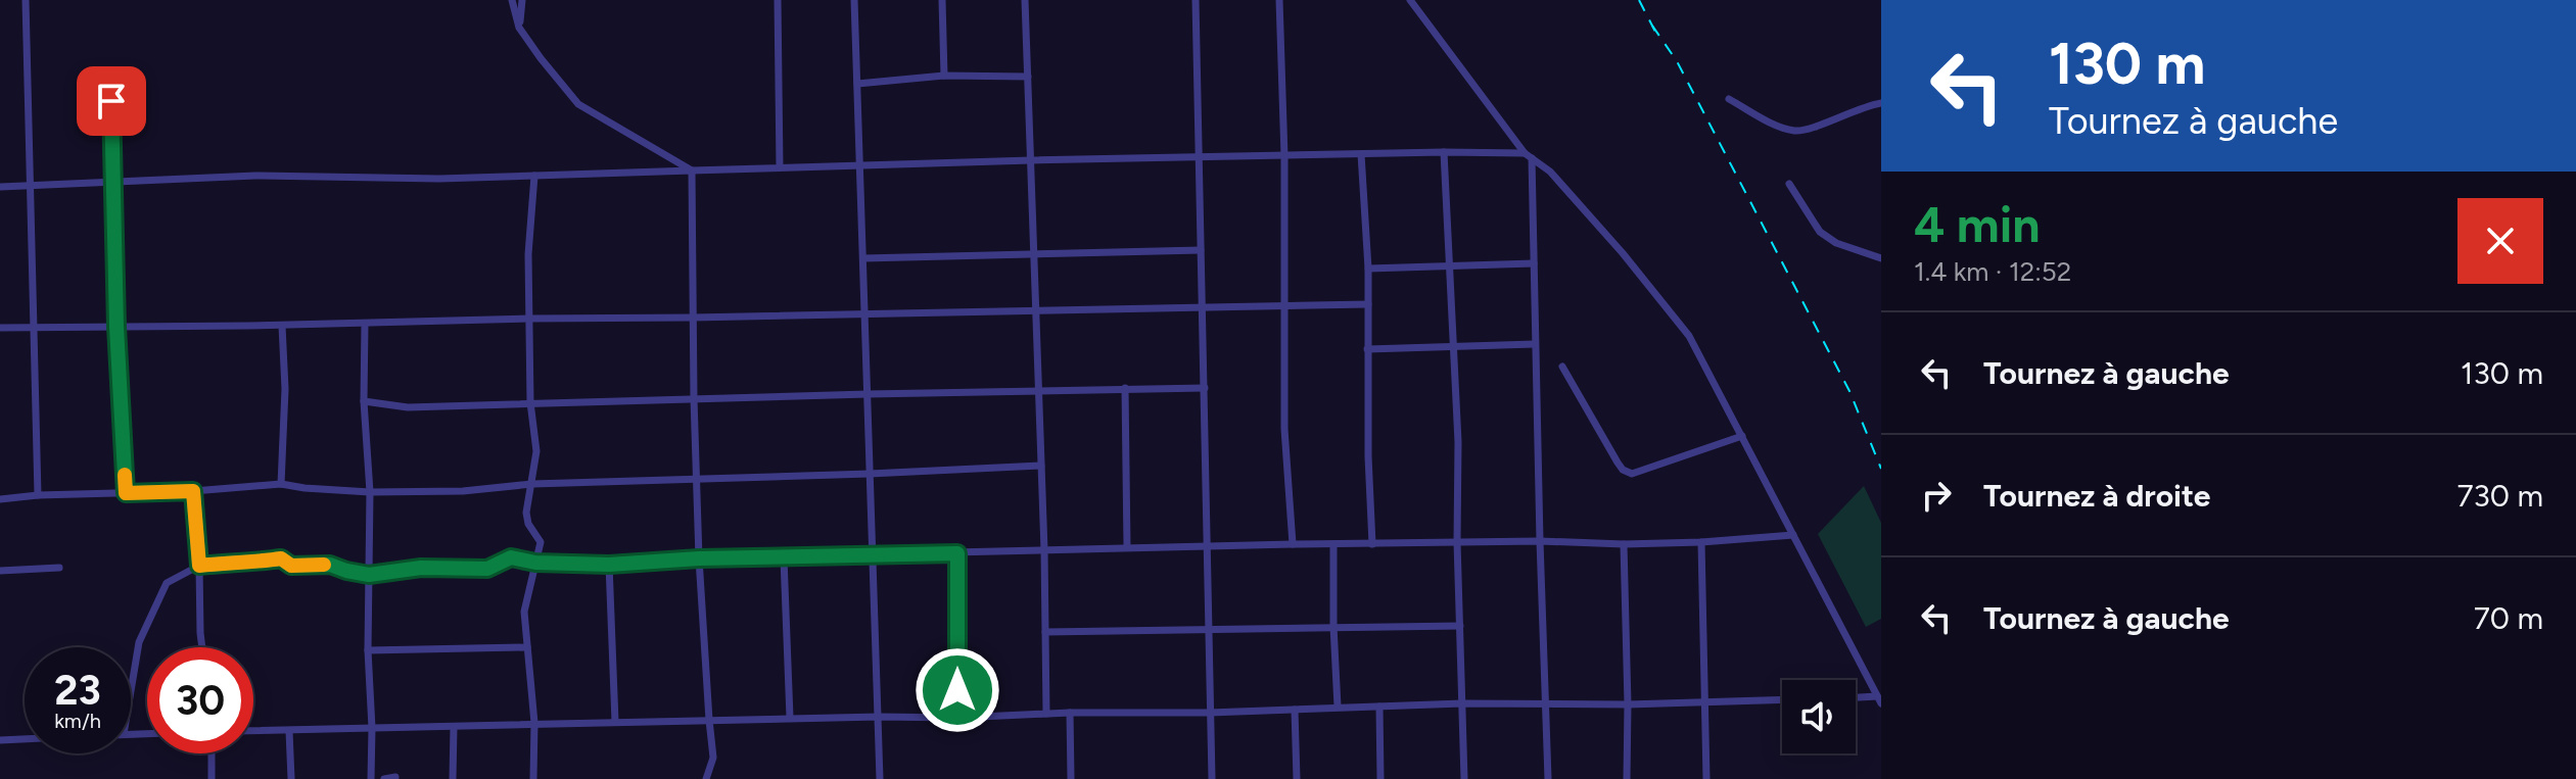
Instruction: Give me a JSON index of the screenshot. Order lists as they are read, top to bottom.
{
  "page": {
    "turn": ["130 m", "Tournez à gauche"],
    "heading": ["4 min", "1.4 km · 12:52"],
    "list": [
      {
        "name": "Tournez à gauche",
        "value": "130 m"
      },
      {
        "name": "Tournez à droite",
        "value": "730 m"
      },
      {
        "name": "Tournez à gauche",
        "value": "70 m"
      }
    ],
    "speed": "23 km/h",
    "limit": "30"
  }
}
